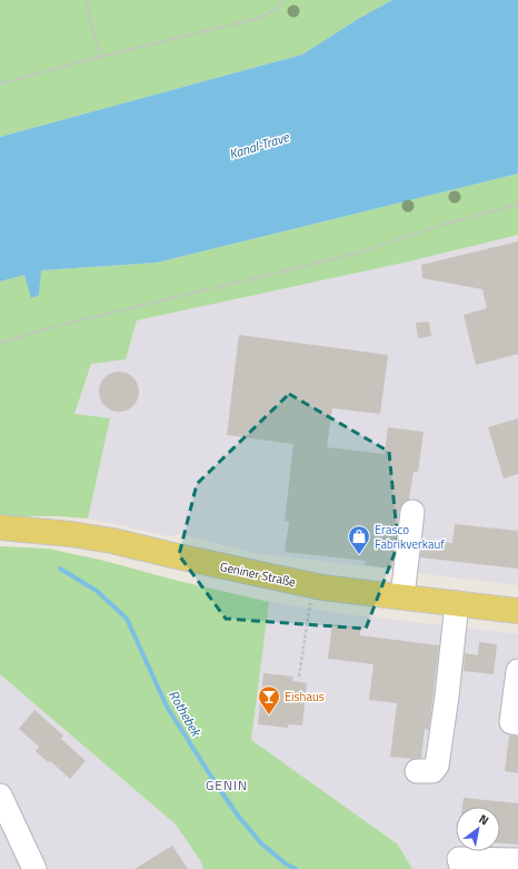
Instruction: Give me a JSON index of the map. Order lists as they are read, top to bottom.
{
  "streets": {
    "main road": ["Geniner Straße"]
  },
  "districts": ["GENIN"],
  "water": ["Kanal-Trave", "Rothebek"],
  "places": {
    "shop": ["Erasco Fabrikverkauf"],
    "bar": ["Eishaus"]
  },
  "north": "top right"
}
